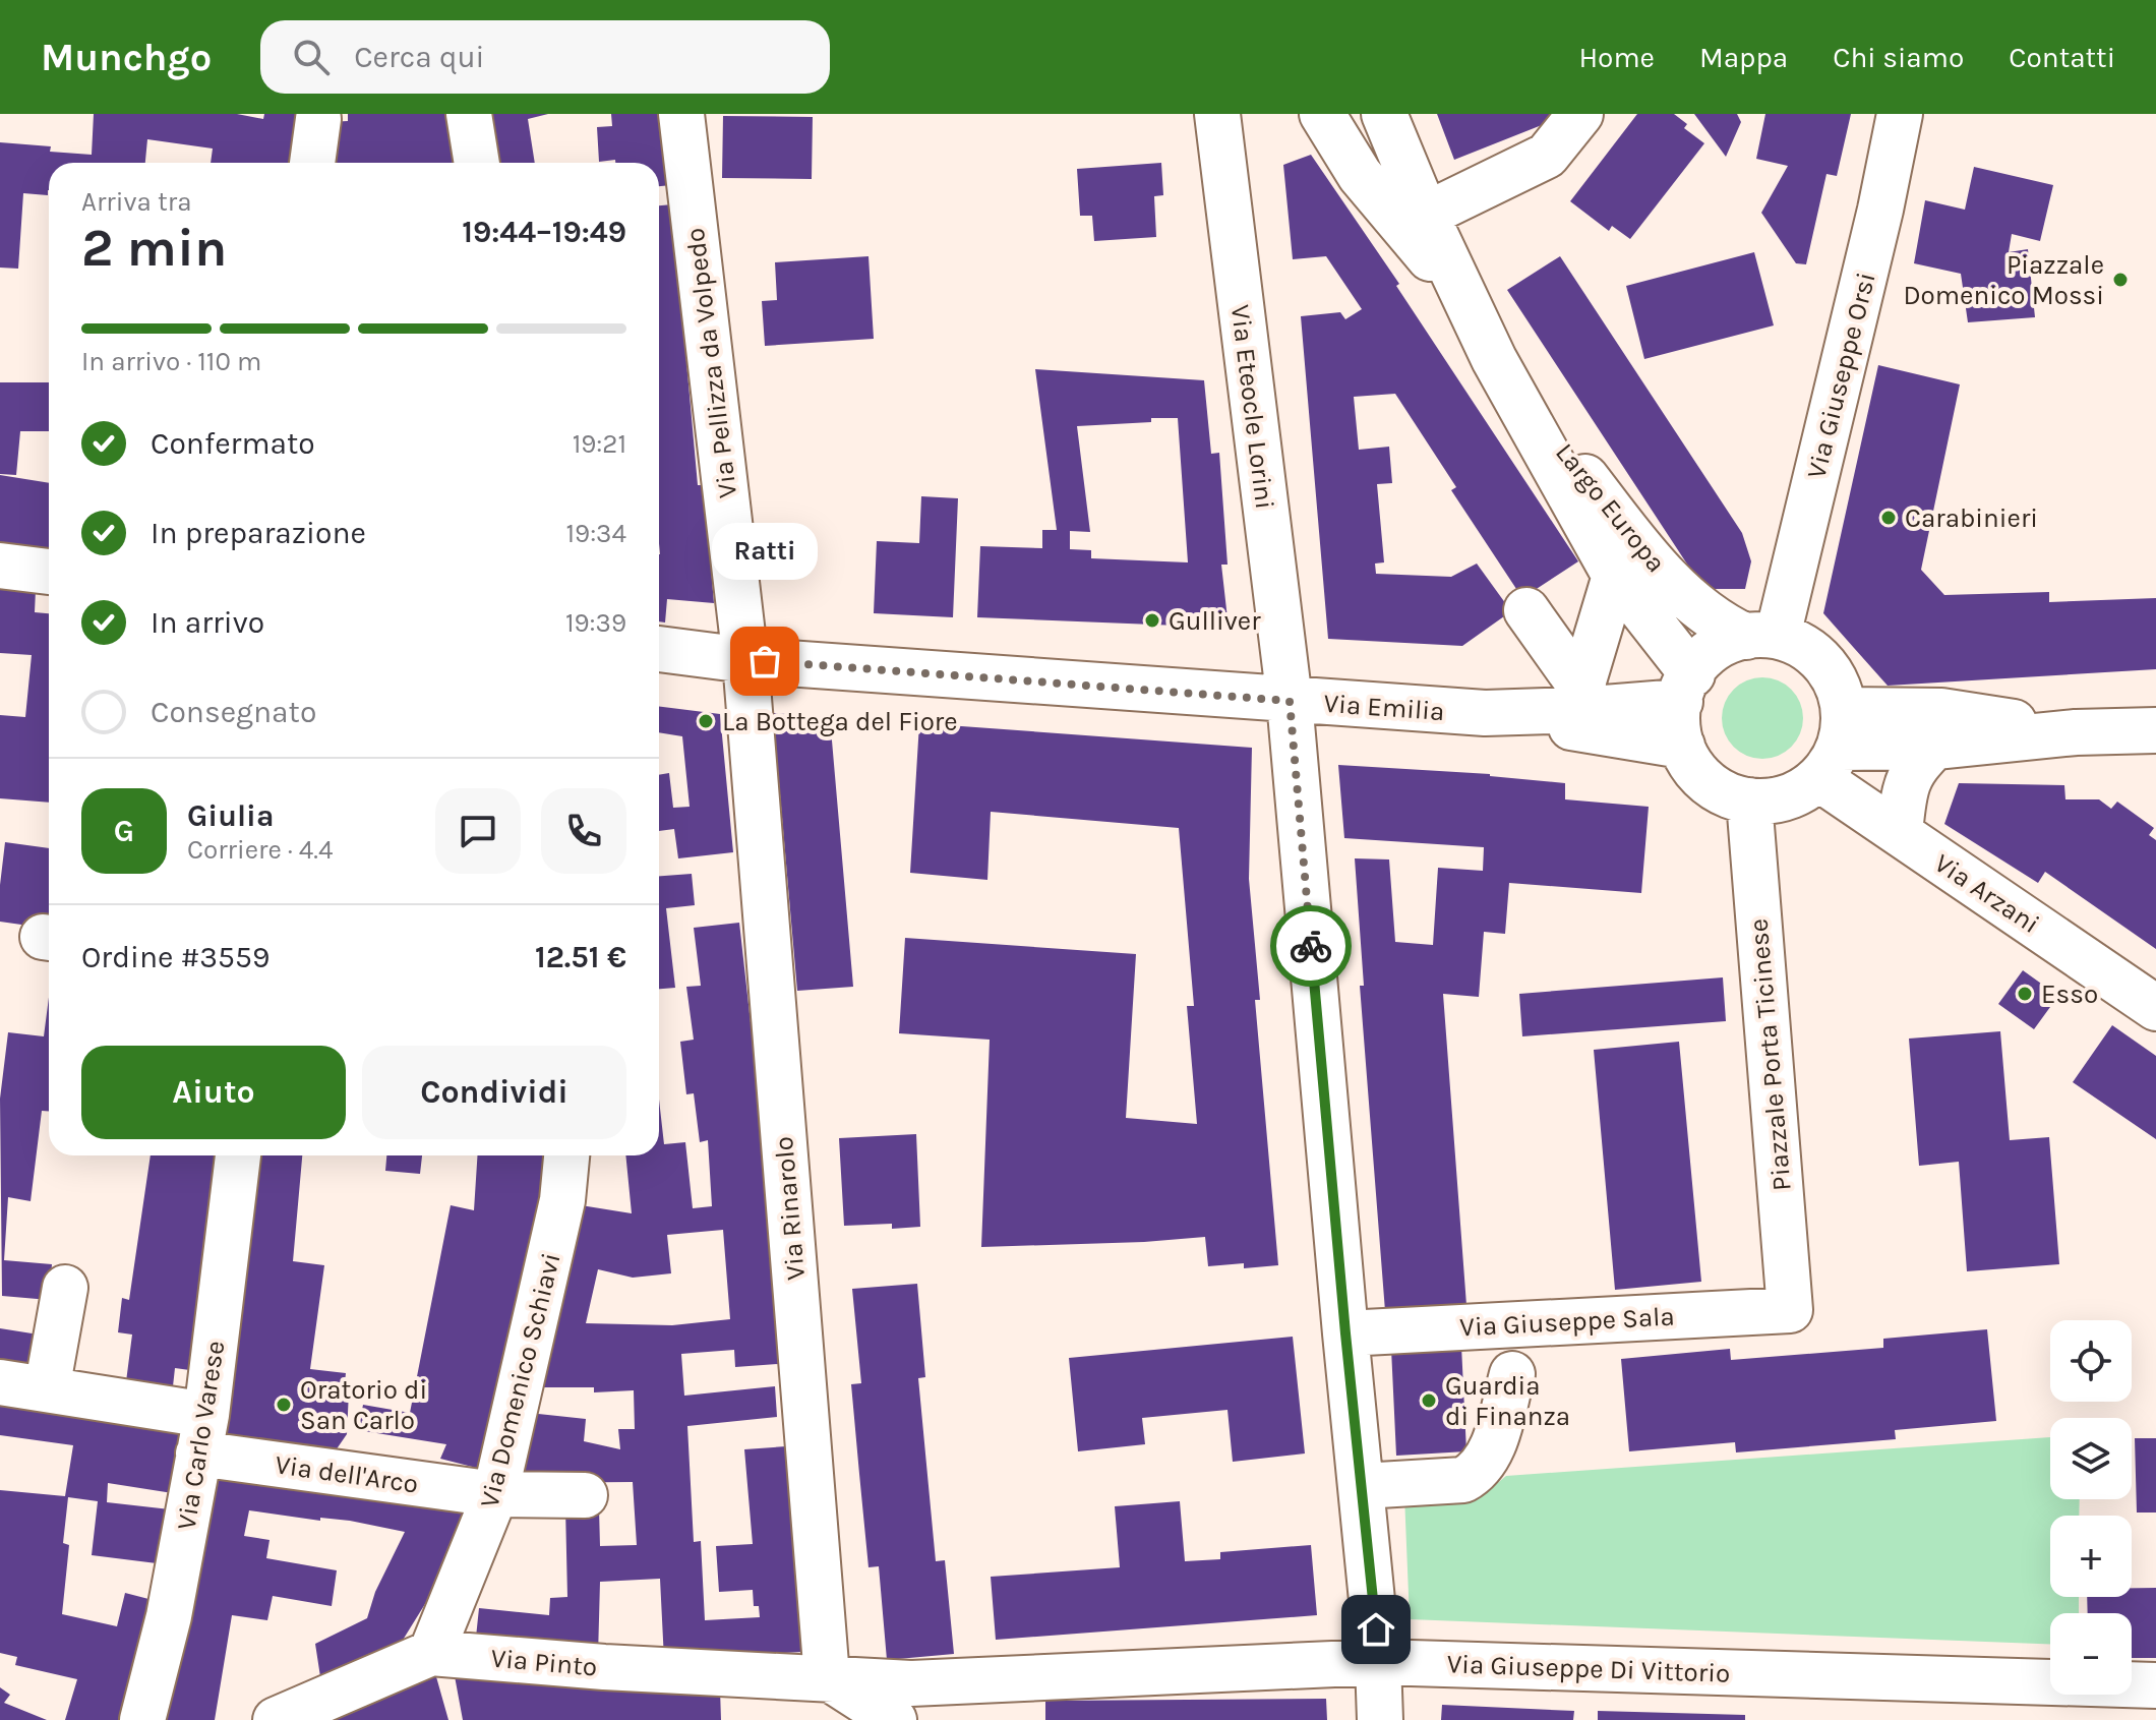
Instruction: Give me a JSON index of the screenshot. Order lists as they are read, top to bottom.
{
  "streets": {
    "street": [
      "Via Pellizza da Volpedo",
      "Via Giuseppe Orsi",
      "Via Eteocle Lorini",
      "Largo Europa",
      "Via Emilia",
      "Via Arzani",
      "Piazzale Porta Ticinese",
      "Via Rinarolo",
      "Via Giuseppe Sala",
      "Via Domenico Schiavi",
      "Via Carlo Varese",
      "Via dell'Arco",
      "Via Pinto",
      "Via Giuseppe Di Vittorio"
    ]
  },
  "crossings": [
    ["Via Pellizza da Volpedo", "Via Emilia"],
    ["Via Pellizza da Volpedo", "Via Rinarolo"],
    ["Via Giuseppe Orsi", "Largo Europa"],
    ["Via Giuseppe Orsi", "Via Emilia"],
    ["Via Giuseppe Orsi", "Via Arzani"],
    ["Via Giuseppe Orsi", "Piazzale Porta Ticinese"],
    ["Via Eteocle Lorini", "Via Emilia"],
    ["Via Eteocle Lorini", "Via Giuseppe Sala"],
    ["Via Eteocle Lorini", "Via Giuseppe Di Vittorio"],
    ["Largo Europa", "Via Emilia"],
    ["Largo Europa", "Via Arzani"],
    ["Largo Europa", "Piazzale Porta Ticinese"],
    ["Via Emilia", "Via Arzani"],
    ["Via Emilia", "Piazzale Porta Ticinese"],
    ["Via Emilia", "Via Rinarolo"],
    ["Via Arzani", "Piazzale Porta Ticinese"],
    ["Piazzale Porta Ticinese", "Via Giuseppe Sala"],
    ["Via Rinarolo", "Via Pinto"],
    ["Via Rinarolo", "Via Giuseppe Di Vittorio"],
    ["Via Domenico Schiavi", "Via dell'Arco"],
    ["Via Domenico Schiavi", "Via Pinto"],
    ["Via Carlo Varese", "Via dell'Arco"],
    ["Via Pinto", "Via Giuseppe Di Vittorio"]
  ],
  "places": [
    "Piazzale Domenico Mossi",
    "Carabinieri",
    "Gulliver",
    "Ratti",
    "La Bottega del Fiore",
    "Esso",
    "Guardia di Finanza",
    "Oratorio di San Carlo"
  ],
  "page": {
    "header": "Munchgo",
    "search": "Cerca qui",
    "nav": [
      "Home",
      "Mappa",
      "Chi siamo",
      "Contatti"
    ],
    "heading": ["2 min", "Arriva tra", "19:44–19:49"],
    "panel": [
      "Giulia",
      "Corriere · 4.4",
      "Ordine #3559",
      "12.51 €"
    ],
    "bar": "In arrivo · 110 m",
    "list": [
      ["Confermato", "19:21"],
      ["In preparazione", "19:34"],
      ["In arrivo", "19:39"],
      "Consegnato"
    ],
    "bubble": "Ratti",
    "round": "G",
    "buttons": ["Aiuto", "Condividi"],
    "map_buttons": ["+", "−"]
  }
}
